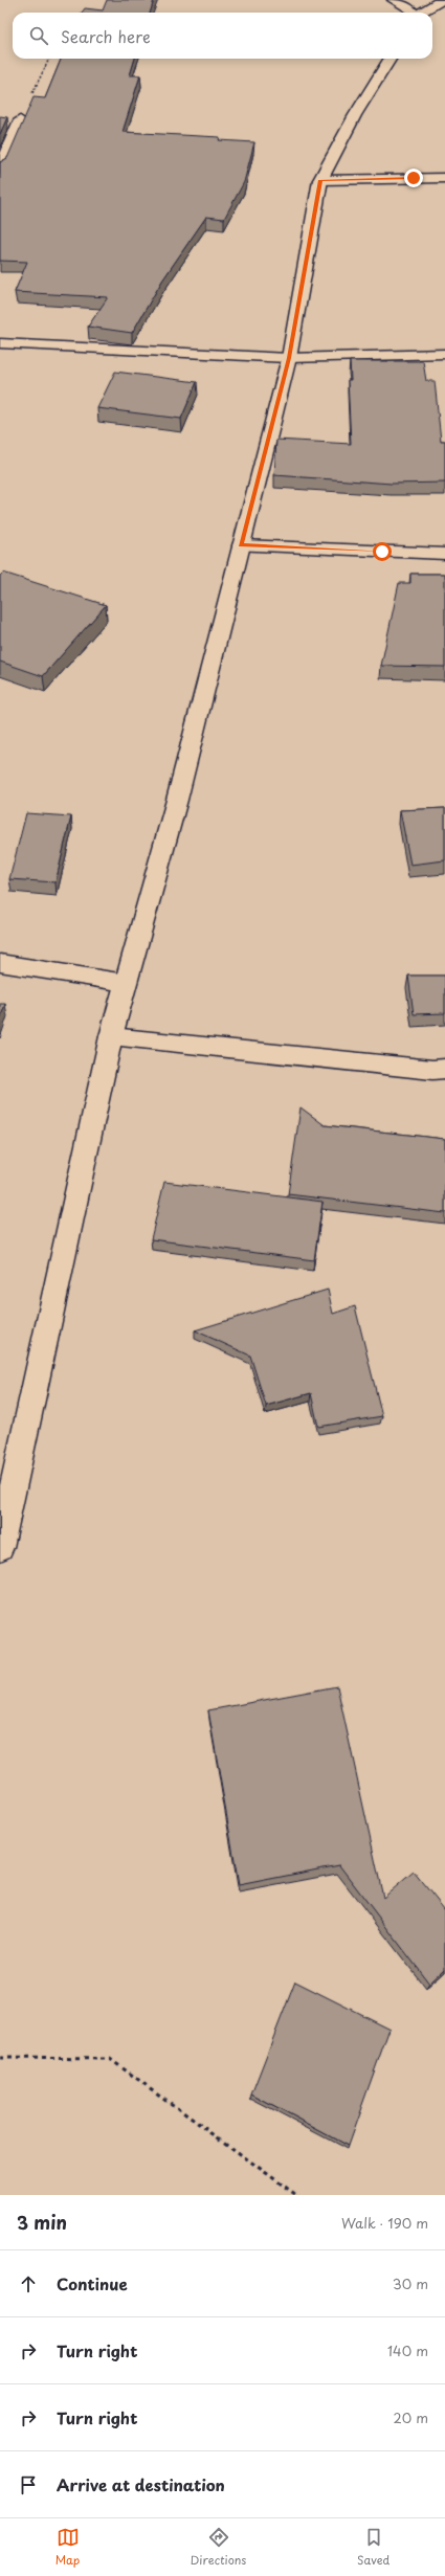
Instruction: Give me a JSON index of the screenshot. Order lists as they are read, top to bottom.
{
  "page": {
    "search": "Search here",
    "heading": ["3 min", "Walk · 190 m"],
    "list": [
      ["Continue", "30 m"],
      ["Turn right", "140 m"],
      ["Turn right", "20 m"],
      "Arrive at destination"
    ],
    "nav": ["Map", "Directions", "Saved"]
  }
}
